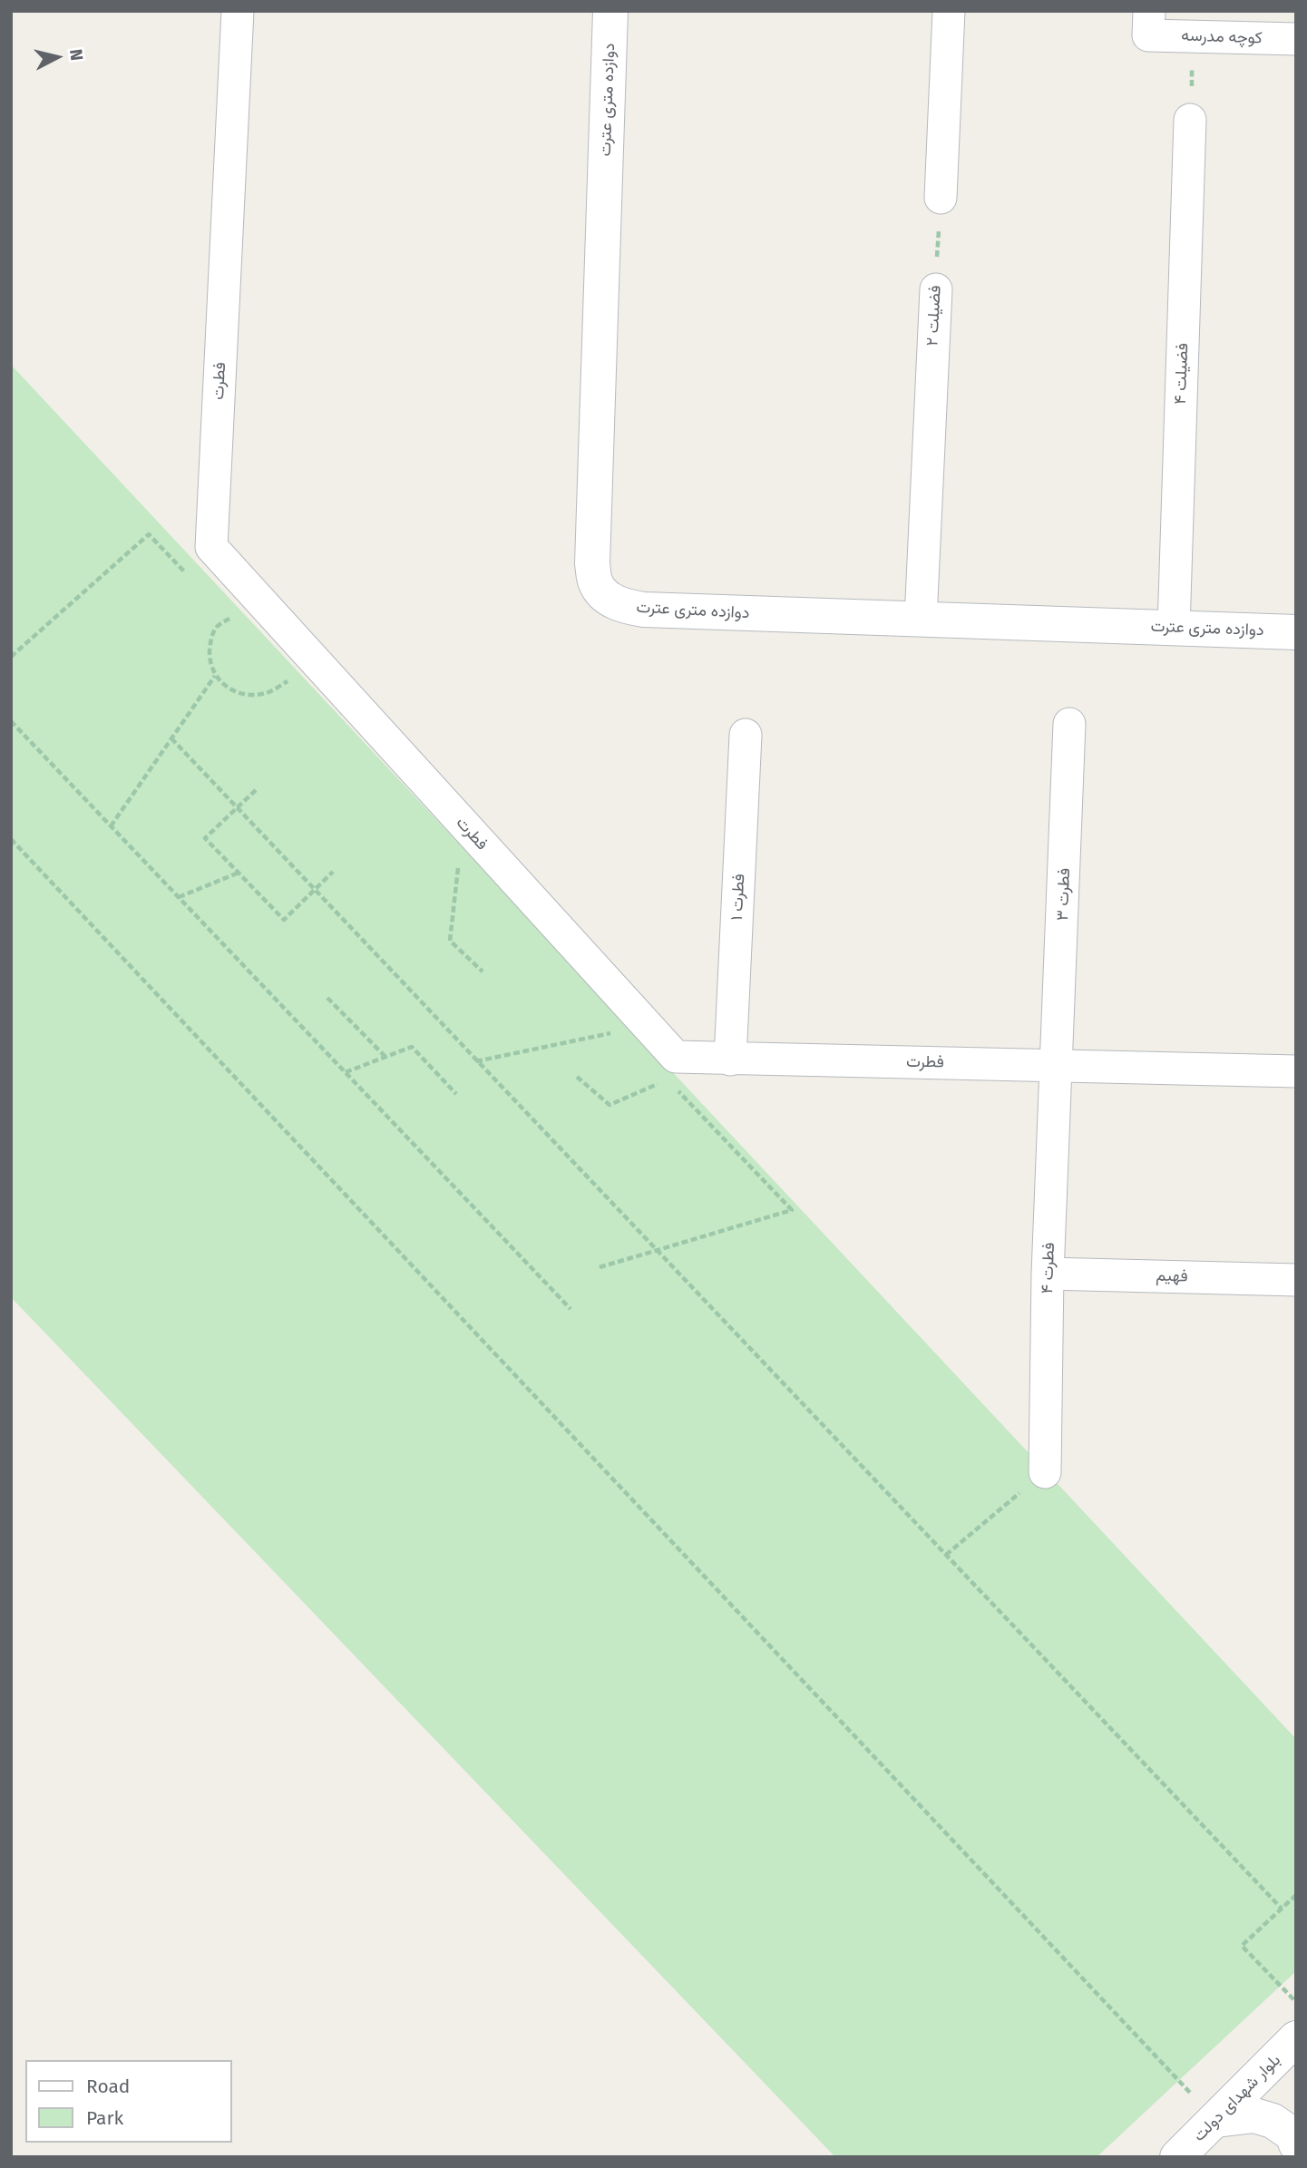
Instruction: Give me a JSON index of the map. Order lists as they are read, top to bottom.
{
  "streets": {
    "street": [
      "کوچه مدرسه",
      "دوازده متری عترت",
      "فضیلت ۲",
      "فضیلت ۴",
      "فطرت",
      "فطرت ۳",
      "فطرت ۱",
      "فطرت ۴",
      "فهیم",
      "بلوار شهدای دولت"
    ]
  },
  "crossings": [
    ["دوازده متری عترت", "فضیلت ۲"],
    ["دوازده متری عترت", "فضیلت ۴"],
    ["فطرت", "فطرت ۳"],
    ["فطرت", "فطرت ۱"],
    ["فطرت", "فطرت ۴"],
    ["فطرت ۳", "فطرت ۴"],
    ["فطرت ۴", "فهیم"]
  ],
  "legend": ["Road", "Park"],
  "north": "right"
}
